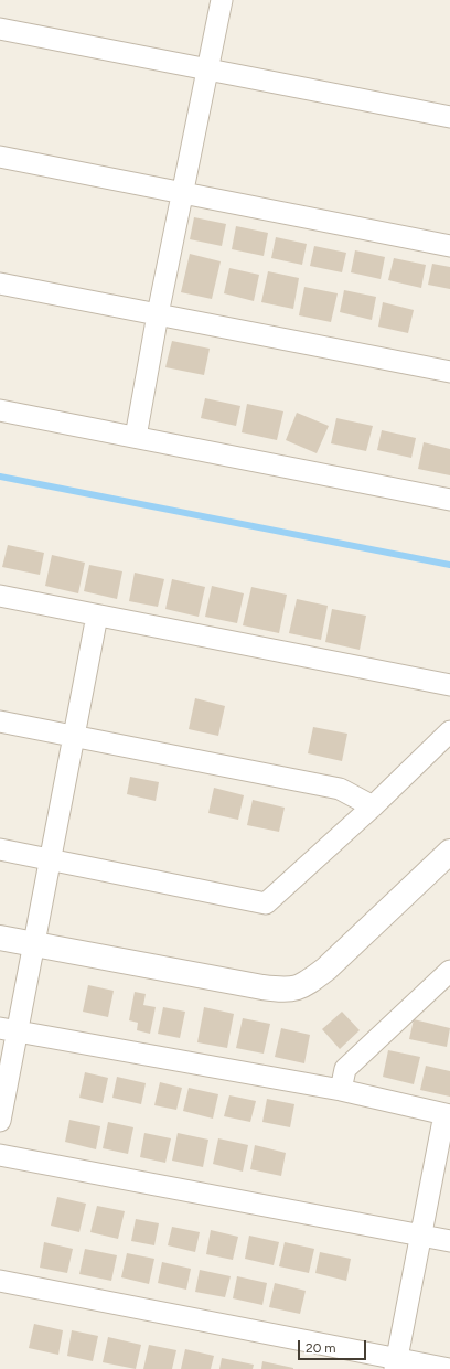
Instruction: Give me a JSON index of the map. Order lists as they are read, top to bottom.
{
  "scale_bar": "20 m"
}
